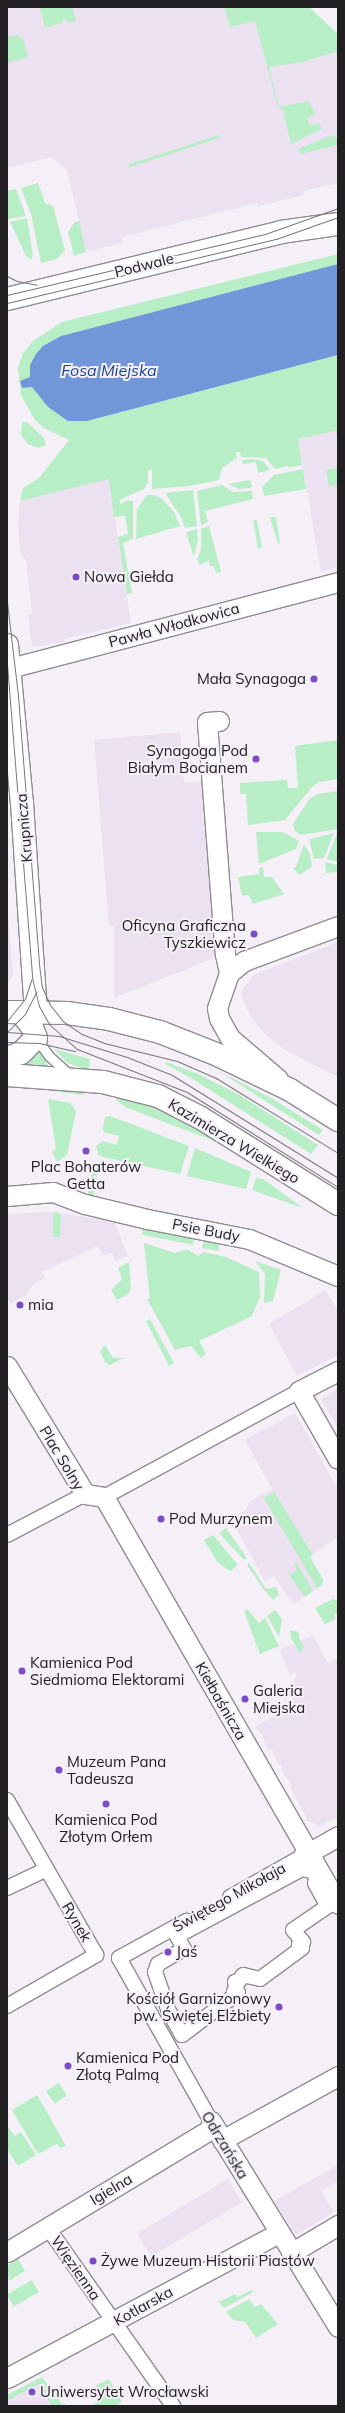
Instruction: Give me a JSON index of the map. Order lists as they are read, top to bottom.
{
  "streets": {
    "street": [
      "Podwale",
      "Pawła Włodkowica",
      "Krupnicza",
      "Kazimierza Wielkiego",
      "Psie Budy",
      "Plac Solny",
      "Kiełbaśnicza",
      "Świętego Mikołaja",
      "Rynek",
      "Odrzańska",
      "Igielna",
      "Więzienna",
      "Kotlarska"
    ]
  },
  "crossings": [
    ["Pawła Włodkowica", "Krupnicza"],
    ["Kiełbaśnicza", "Świętego Mikołaja"],
    ["Świętego Mikołaja", "Odrzańska"],
    ["Odrzańska", "Igielna"],
    ["Odrzańska", "Kotlarska"],
    ["Igielna", "Więzienna"],
    ["Więzienna", "Kotlarska"]
  ],
  "water": ["Fosa Miejska"],
  "places": [
    "Nowa Giełda",
    "Mała Synagoga",
    "Synagoga Pod Białym Bocianem",
    "Oficyna Graficzna Tyszkiewicz",
    "Plac Bohaterów Getta",
    "mia",
    "Pod Murzynem",
    "Kamienica Pod Siedmioma Elektorami",
    "Galeria Miejska",
    "Muzeum Pana Tadeusza",
    "Kamienica Pod Złotym Orłem",
    "Jaś",
    "Kościół Garnizonowy pw. Świętej Elżbiety",
    "Kamienica Pod Złotą Palmą",
    "Żywe Muzeum Historii Piastów",
    "Uniwersytet Wrocławski"
  ]
}
